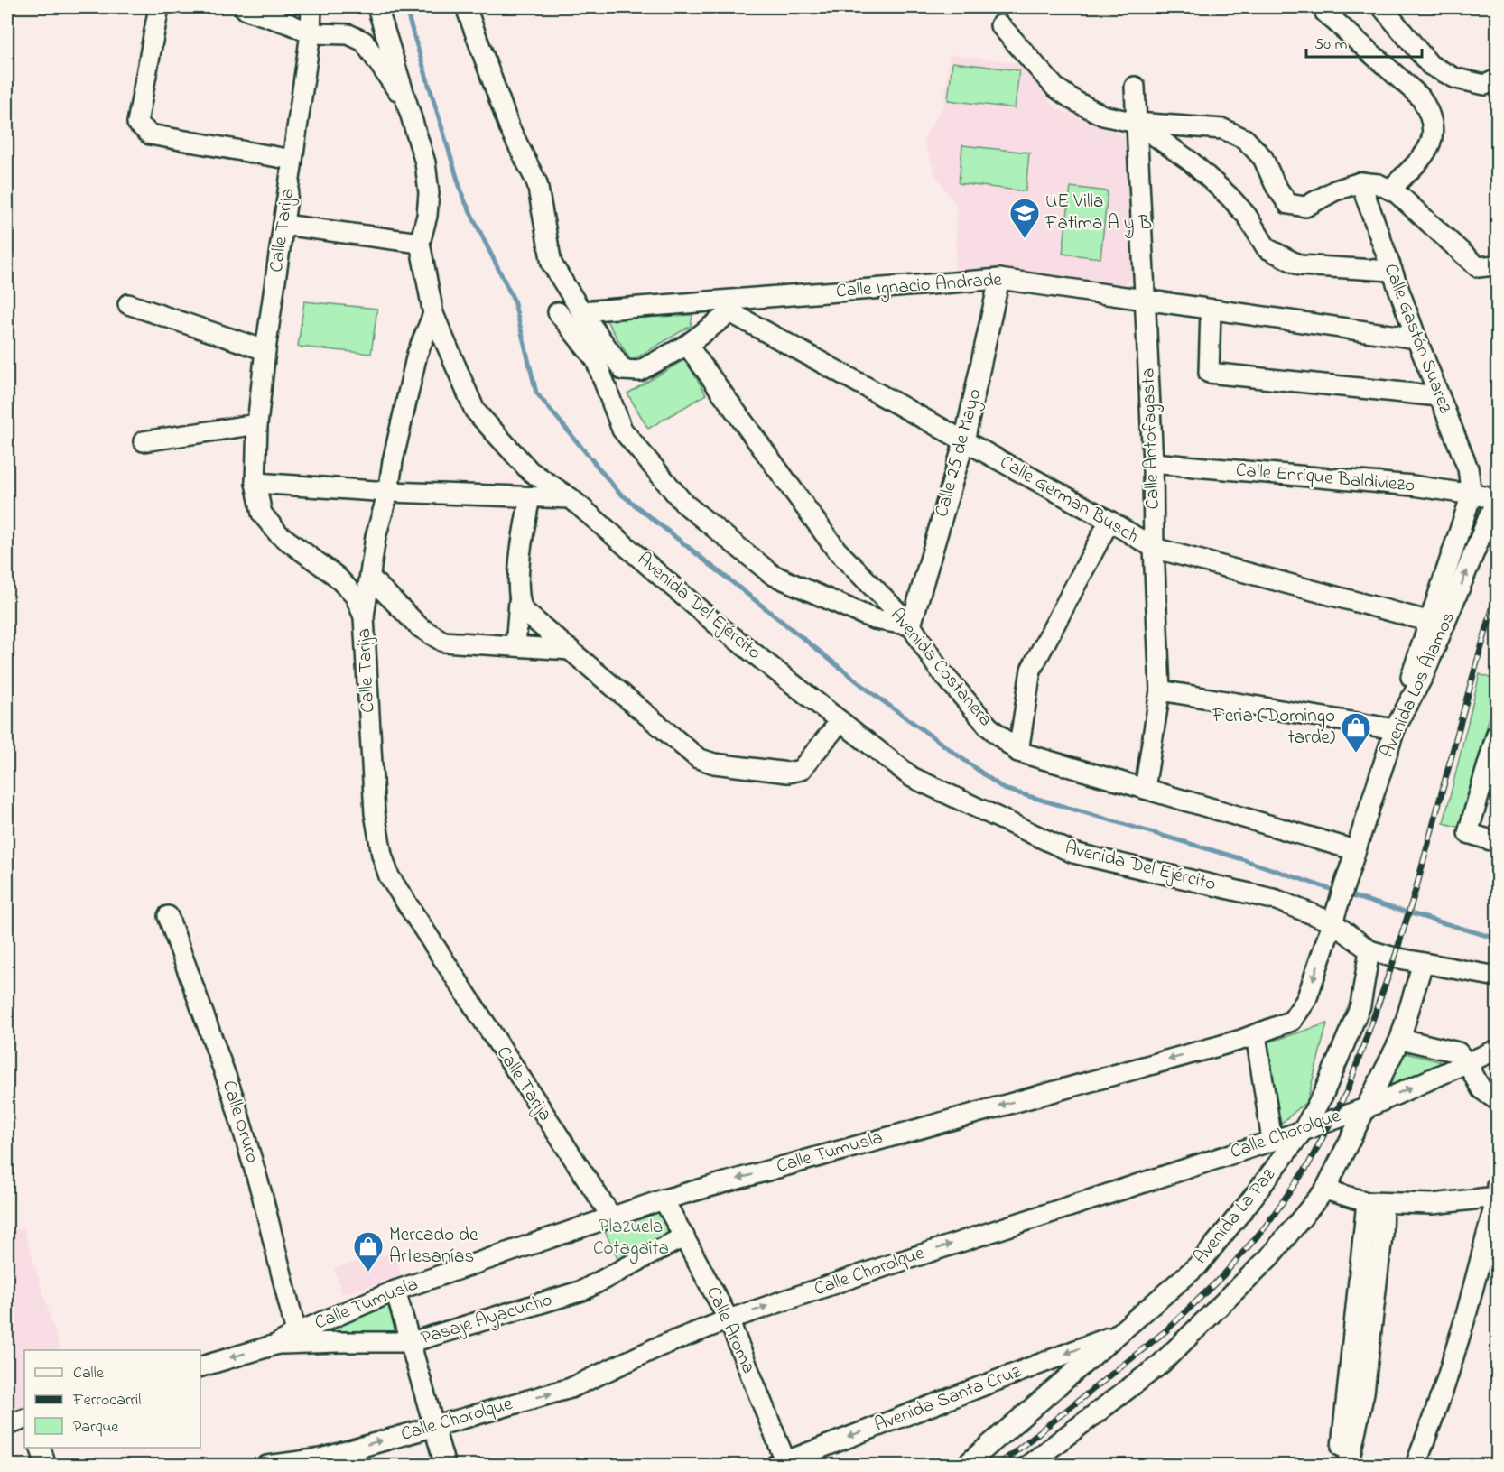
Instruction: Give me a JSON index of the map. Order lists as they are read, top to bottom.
{
  "streets": {
    "street": [
      "Calle Tarija",
      "Calle Ignacio Andrade",
      "Calle Gastón Suarez",
      "Calle Antofagasta",
      "Calle 25 de Mayo",
      "Calle Enrique Baldiviezo",
      "Calle German Busch",
      "Avenida Del Ejército",
      "Avenida Costanera",
      "Avenida Los Álamos",
      "Calle Oruro",
      "Calle Chorolque",
      "Calle Tumusla",
      "Avenida La Paz",
      "Pasaje Ayacucho",
      "Calle Aroma",
      "Avenida Santa Cruz"
    ]
  },
  "crossings": [
    ["Calle Tarija", "Calle Tumusla"],
    ["Calle Ignacio Andrade", "Calle Gastón Suarez"],
    ["Calle Ignacio Andrade", "Calle Antofagasta"],
    ["Calle Ignacio Andrade", "Calle 25 de Mayo"],
    ["Calle Ignacio Andrade", "Calle German Busch"],
    ["Calle Gastón Suarez", "Calle Enrique Baldiviezo"],
    ["Calle Antofagasta", "Calle Enrique Baldiviezo"],
    ["Calle Antofagasta", "Calle German Busch"],
    ["Calle Antofagasta", "Avenida Costanera"],
    ["Calle 25 de Mayo", "Calle German Busch"],
    ["Calle 25 de Mayo", "Avenida Costanera"],
    ["Calle Enrique Baldiviezo", "Avenida Los Álamos"],
    ["Calle German Busch", "Avenida Los Álamos"],
    ["Avenida Del Ejército", "Avenida Los Álamos"],
    ["Avenida Del Ejército", "Calle Tumusla"],
    ["Avenida Costanera", "Avenida Los Álamos"],
    ["Avenida Los Álamos", "Calle Tumusla"],
    ["Calle Oruro", "Calle Tumusla"],
    ["Calle Chorolque", "Avenida La Paz"],
    ["Calle Chorolque", "Calle Aroma"],
    ["Calle Tumusla", "Pasaje Ayacucho"],
    ["Calle Tumusla", "Calle Aroma"],
    ["Avenida La Paz", "Avenida Santa Cruz"],
    ["Pasaje Ayacucho", "Calle Aroma"],
    ["Calle Aroma", "Avenida Santa Cruz"]
  ],
  "one_way": ["Calle Chorolque", "Calle Tumusla"],
  "parks": ["Plazuela Cotagaita"],
  "places": {
    "school or university": ["UE Villa Fatima A y B"],
    "shop": ["Feria (Domingo tarde)", "Mercado de Artesanías"]
  },
  "legend": ["Calle", "Ferrocarril", "Parque"],
  "scale_bar": "50 m"
}
